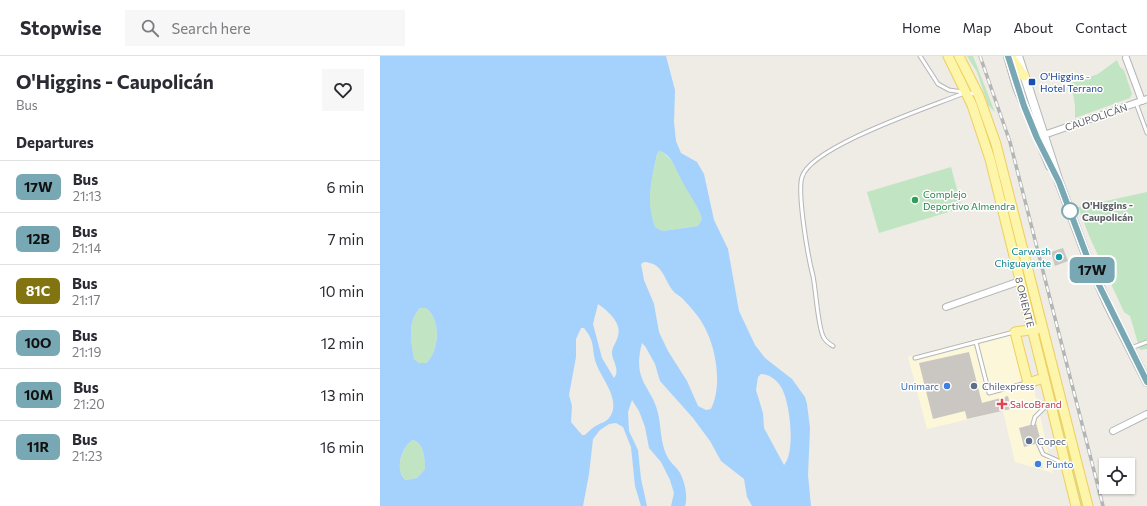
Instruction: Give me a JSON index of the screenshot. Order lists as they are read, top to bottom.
{
  "streets": {
    "main road": ["8 ORIENTE"],
    "street": ["CAUPOLICÁN"]
  },
  "places": {
    "transit": ["O'Higgins - Hotel Terrano"],
    "other": [
      "Complejo Deportivo Almendra",
      "O'Higgins - Caupolicán",
      "Carwash Chiguayante",
      "Unimarc",
      "Chilexpress",
      "Copec",
      "Punto"
    ],
    "health": ["SalcoBrand"]
  },
  "lines": ["bus line 17W"],
  "page": {
    "header": "Stopwise",
    "search": "Search here",
    "nav": [
      "Home",
      "Map",
      "About",
      "Contact"
    ],
    "heading": [
      ["O'Higgins - Caupolicán", "Bus"],
      "Departures"
    ],
    "on_map": "17W",
    "list": [
      {
        "mark": "17W",
        "name": "Bus",
        "note": "21:13",
        "value": "6 min"
      },
      {
        "mark": "12B",
        "name": "Bus",
        "note": "21:14",
        "value": "7 min"
      },
      {
        "mark": "81C",
        "name": "Bus",
        "note": "21:17",
        "value": "10 min"
      },
      {
        "mark": "10O",
        "name": "Bus",
        "note": "21:19",
        "value": "12 min"
      },
      {
        "mark": "10M",
        "name": "Bus",
        "note": "21:20",
        "value": "13 min"
      },
      {
        "mark": "11R",
        "name": "Bus",
        "note": "21:23",
        "value": "16 min"
      }
    ]
  }
}
